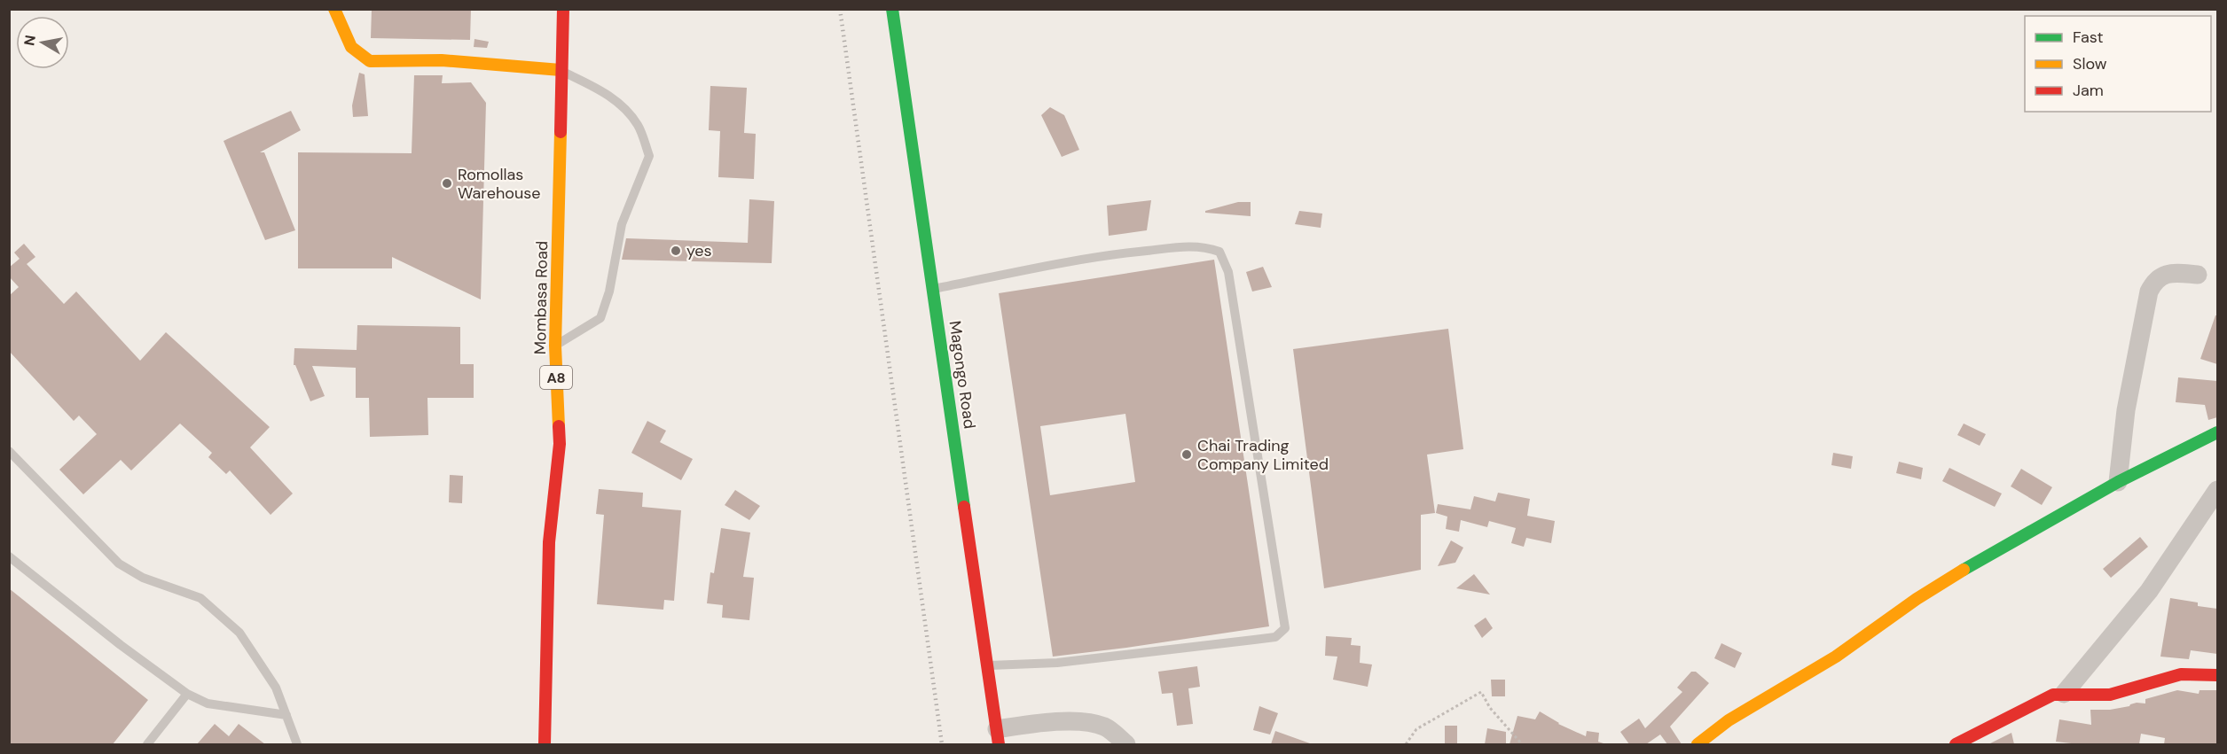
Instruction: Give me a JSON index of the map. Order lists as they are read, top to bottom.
{
  "streets": {
    "main road": ["Mombasa Road", "Magongo Road", "A8"]
  },
  "places": ["Romollas Warehouse", "yes", "Chai Trading Company Limited"],
  "legend": ["Fast", "Slow", "Jam"],
  "north": "left"
}
